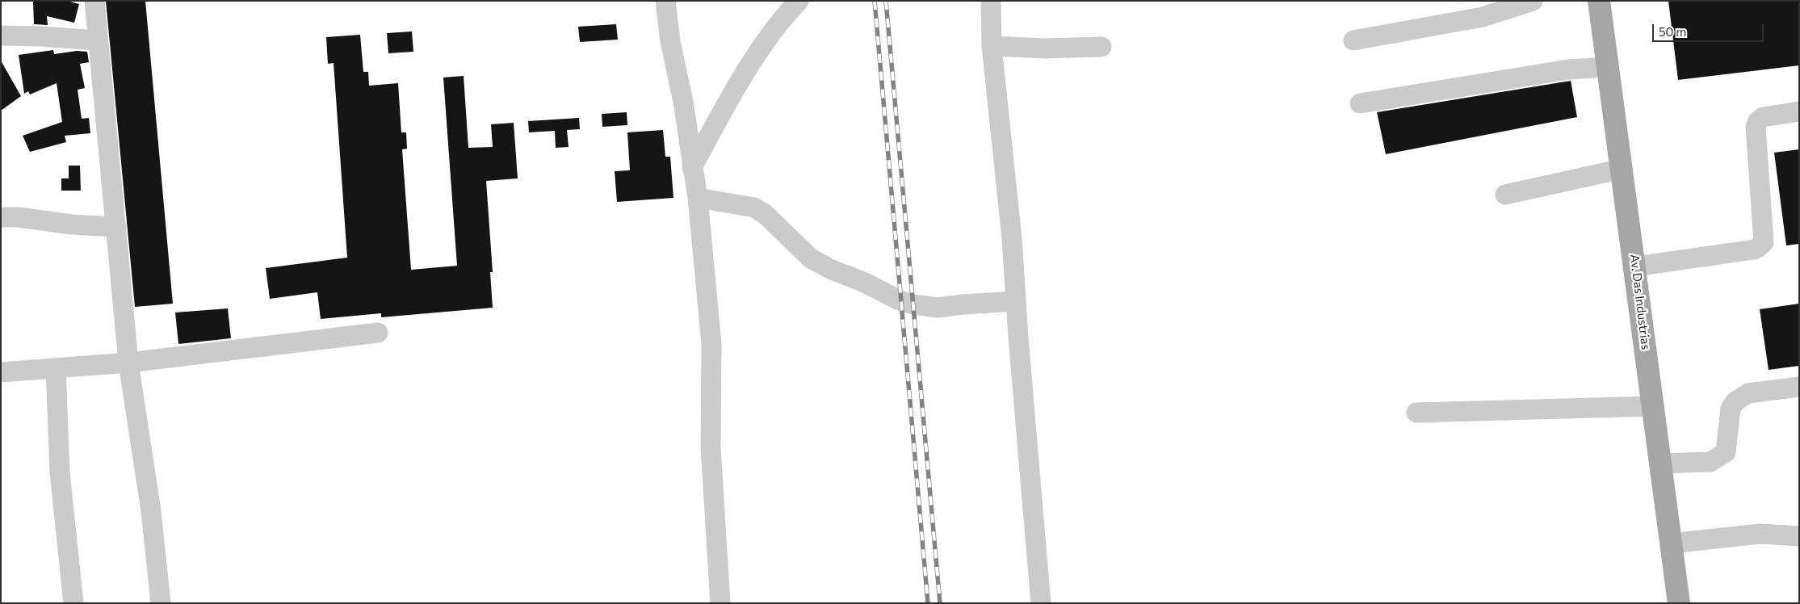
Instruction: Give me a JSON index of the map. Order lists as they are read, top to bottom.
{
  "streets": {
    "main road": ["Av. Das Industrias"]
  },
  "scale_bar": "50 m"
}
